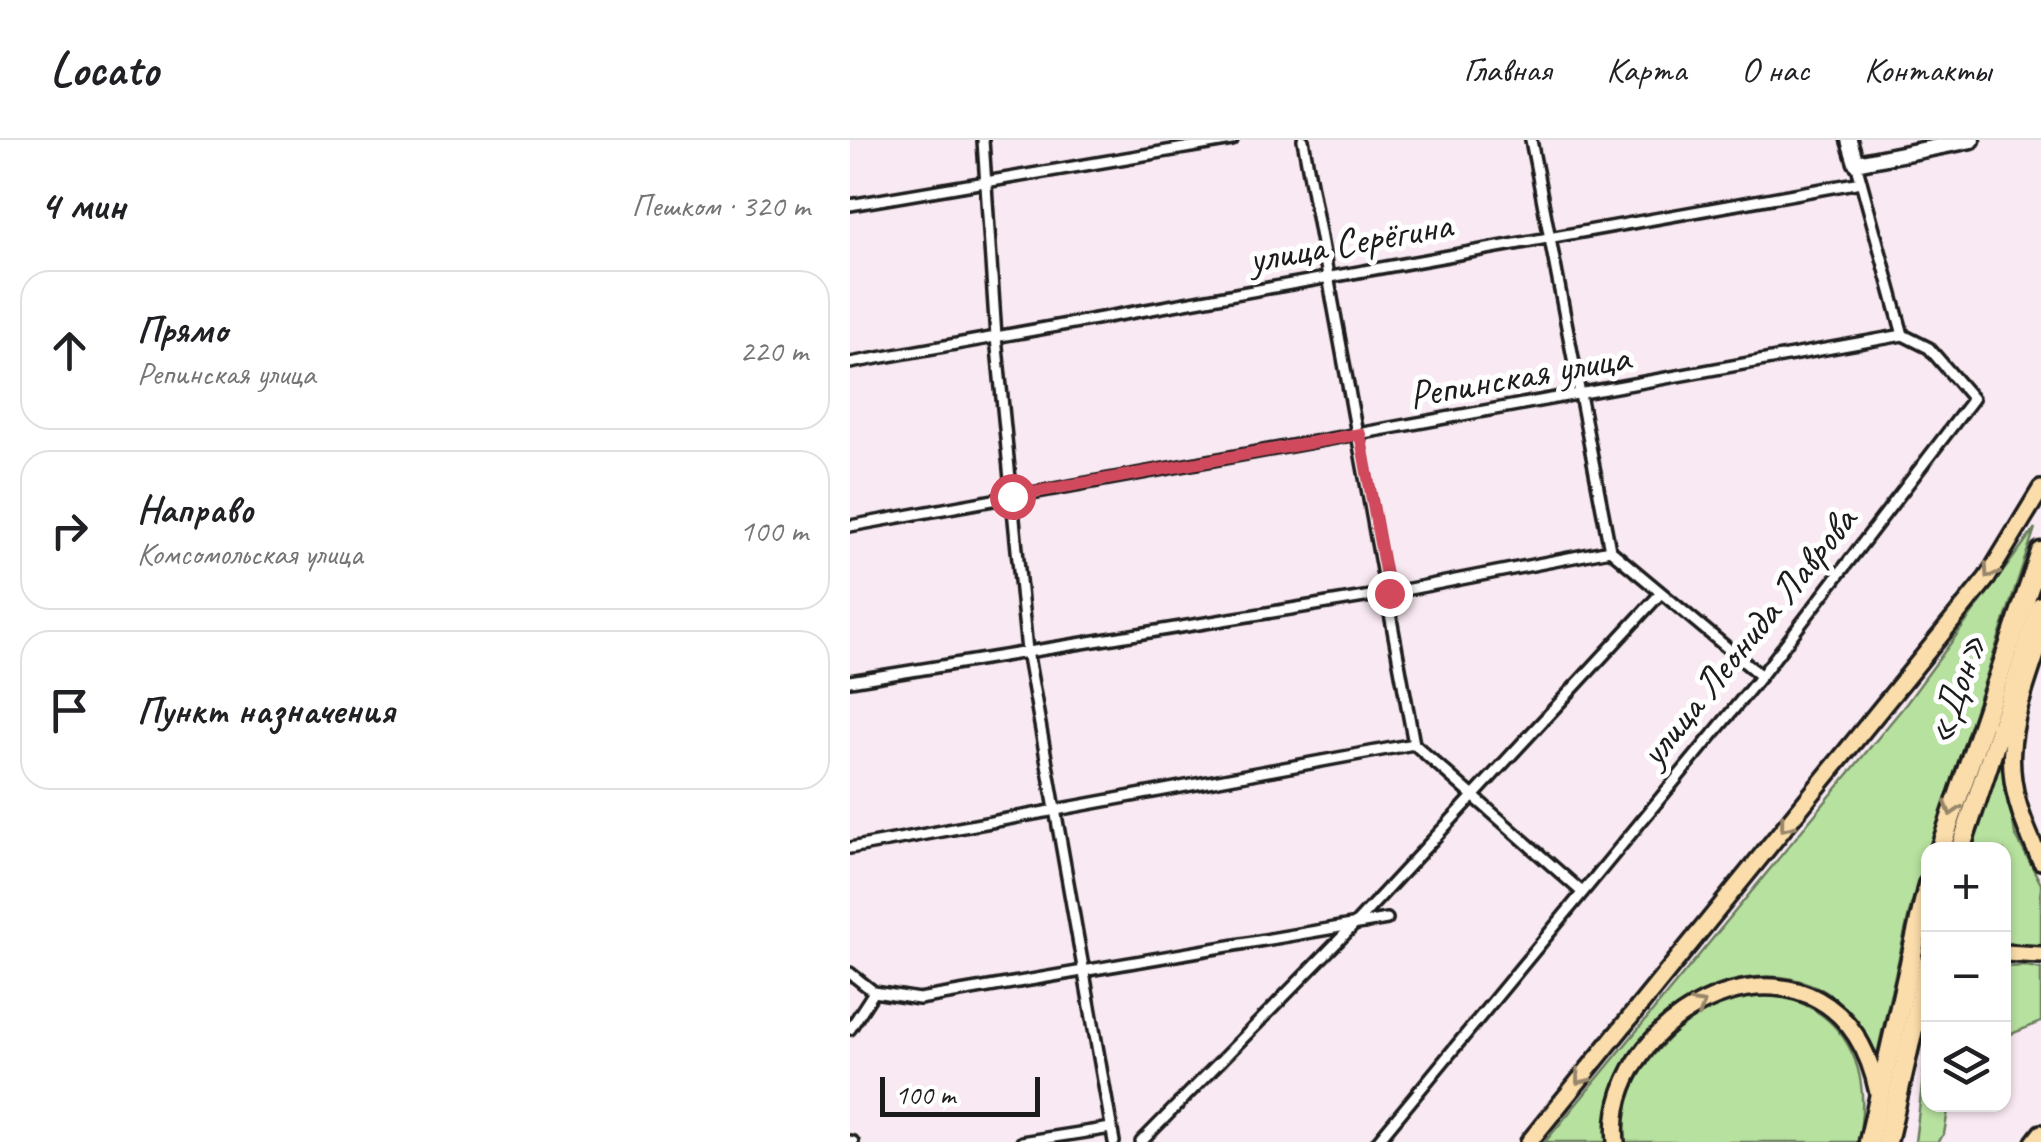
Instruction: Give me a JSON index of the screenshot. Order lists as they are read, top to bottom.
{
  "streets": {
    "highway": ["«Дон»"],
    "street": ["улица Серёгина", "Репинская улица", "улица Леонида Лаврова"]
  },
  "crossings": [
    ["Репинская улица", "улица Леонида Лаврова"]
  ],
  "scale_bar": "100 m",
  "page": {
    "header": "Locato",
    "nav": [
      "Главная",
      "Карта",
      "О нас",
      "Контакты"
    ],
    "heading": ["4 мин", "Пешком · 320 m"],
    "list": [
      ["Прямо", "Репинская улица", "220 m"],
      ["Направо", "Комсомольская улица", "100 m"],
      "Пункт назначения"
    ],
    "map_buttons": ["+", "−"],
    "scale": "100 m"
  }
}
